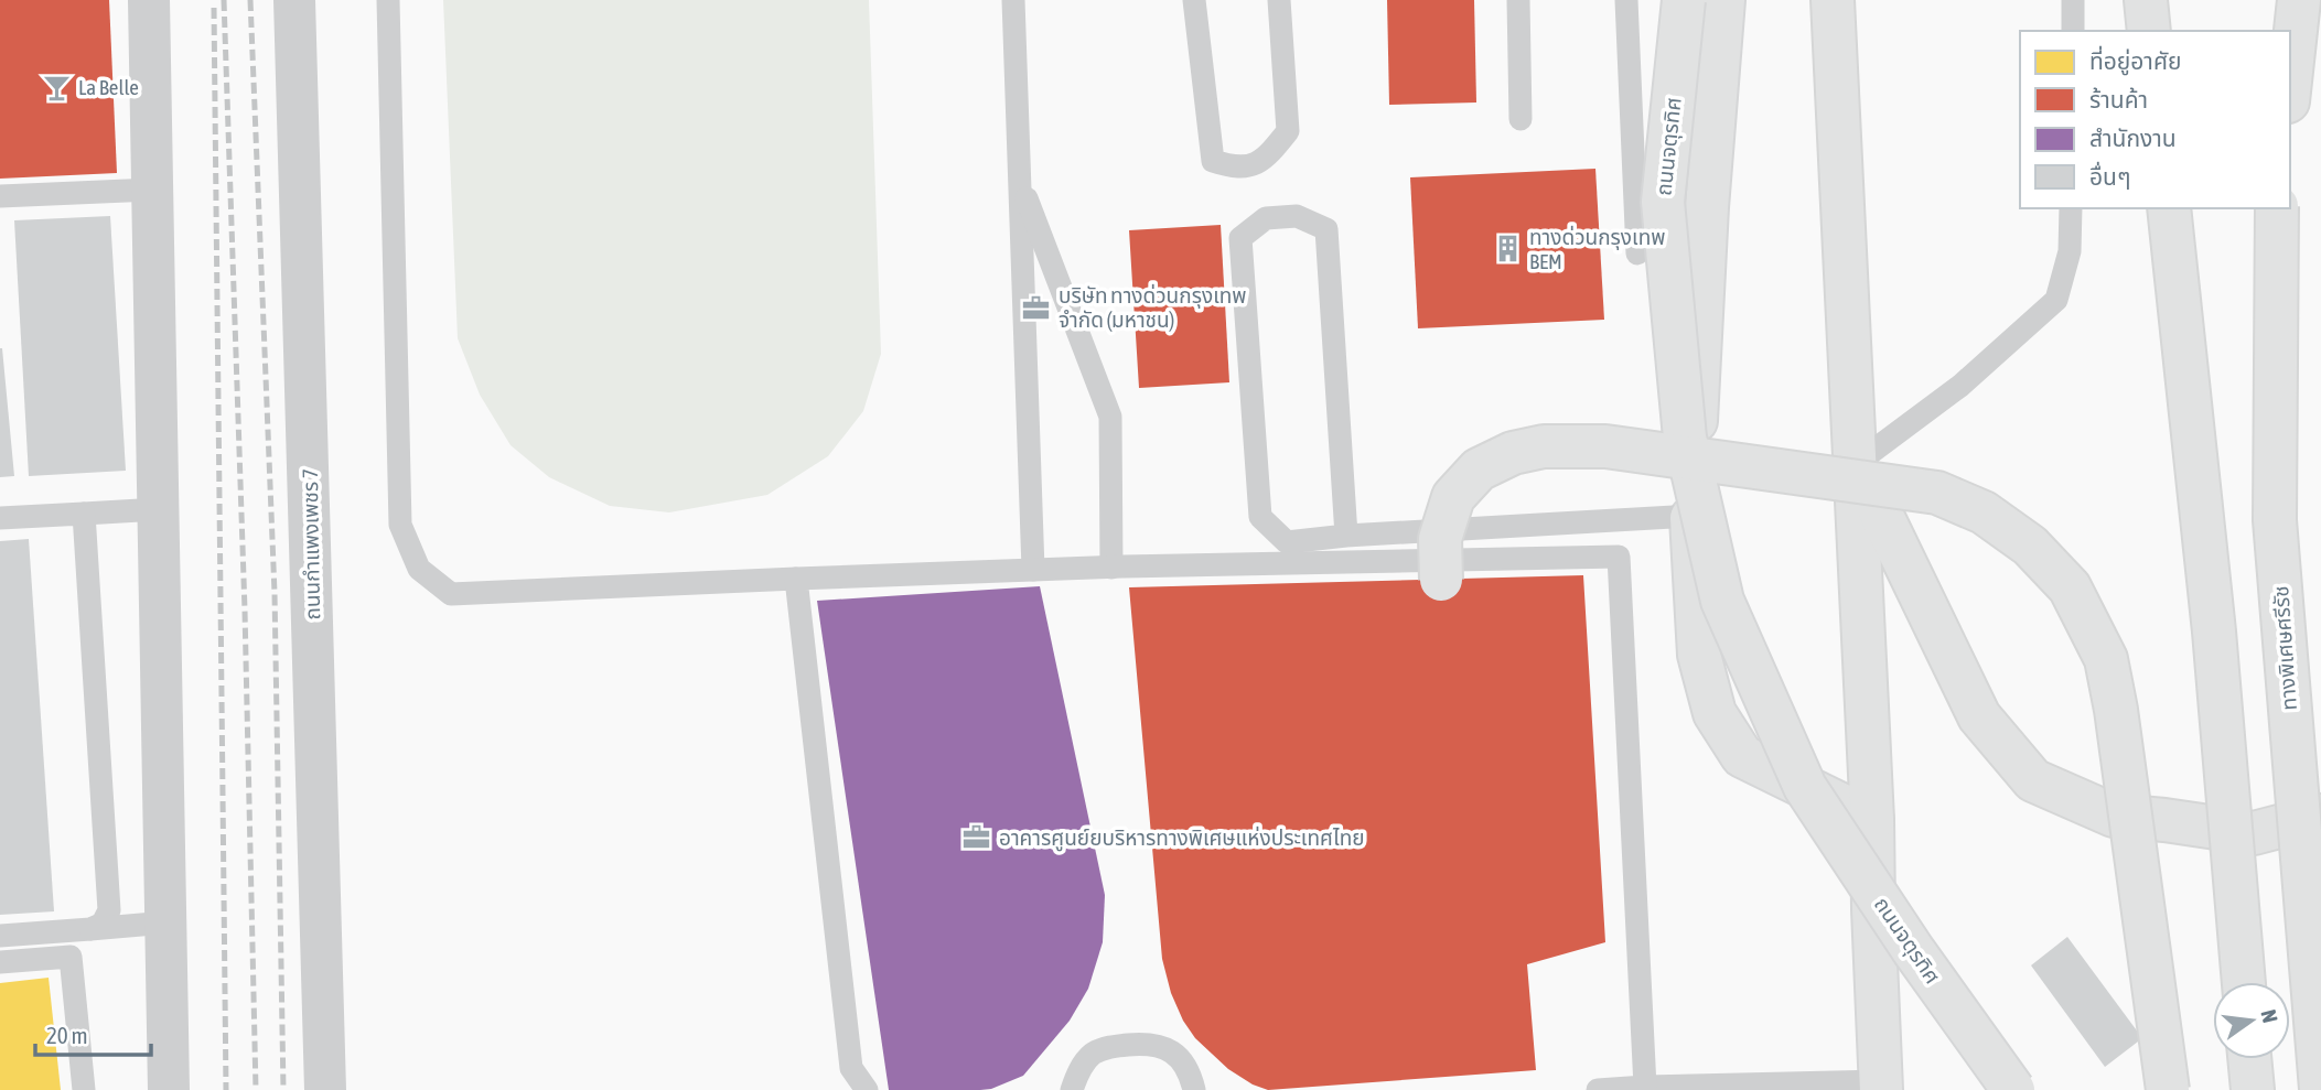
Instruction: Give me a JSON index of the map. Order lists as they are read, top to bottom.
{
  "streets": {
    "main road": ["ถนนจตุรทิศ", "ทางพิเศษศรีรัช"],
    "street": ["ถนนกำแพงเพชร 7"]
  },
  "places": {
    "bar": ["La Belle"],
    "building": ["ทางด่วนกรุงเทพ BEM"],
    "office": ["บริษัท ทางด่วนกรุงเทพ จำกัด (มหาชน)", "อาคารศูนย์ยบริหารทางพิเศษแห่งประเทศไทย"]
  },
  "legend": [
    "ที่อยู่อาศัย",
    "ร้านค้า",
    "สำนักงาน",
    "อื่นๆ"
  ],
  "scale_bar": "20 m",
  "north": "right"
}
